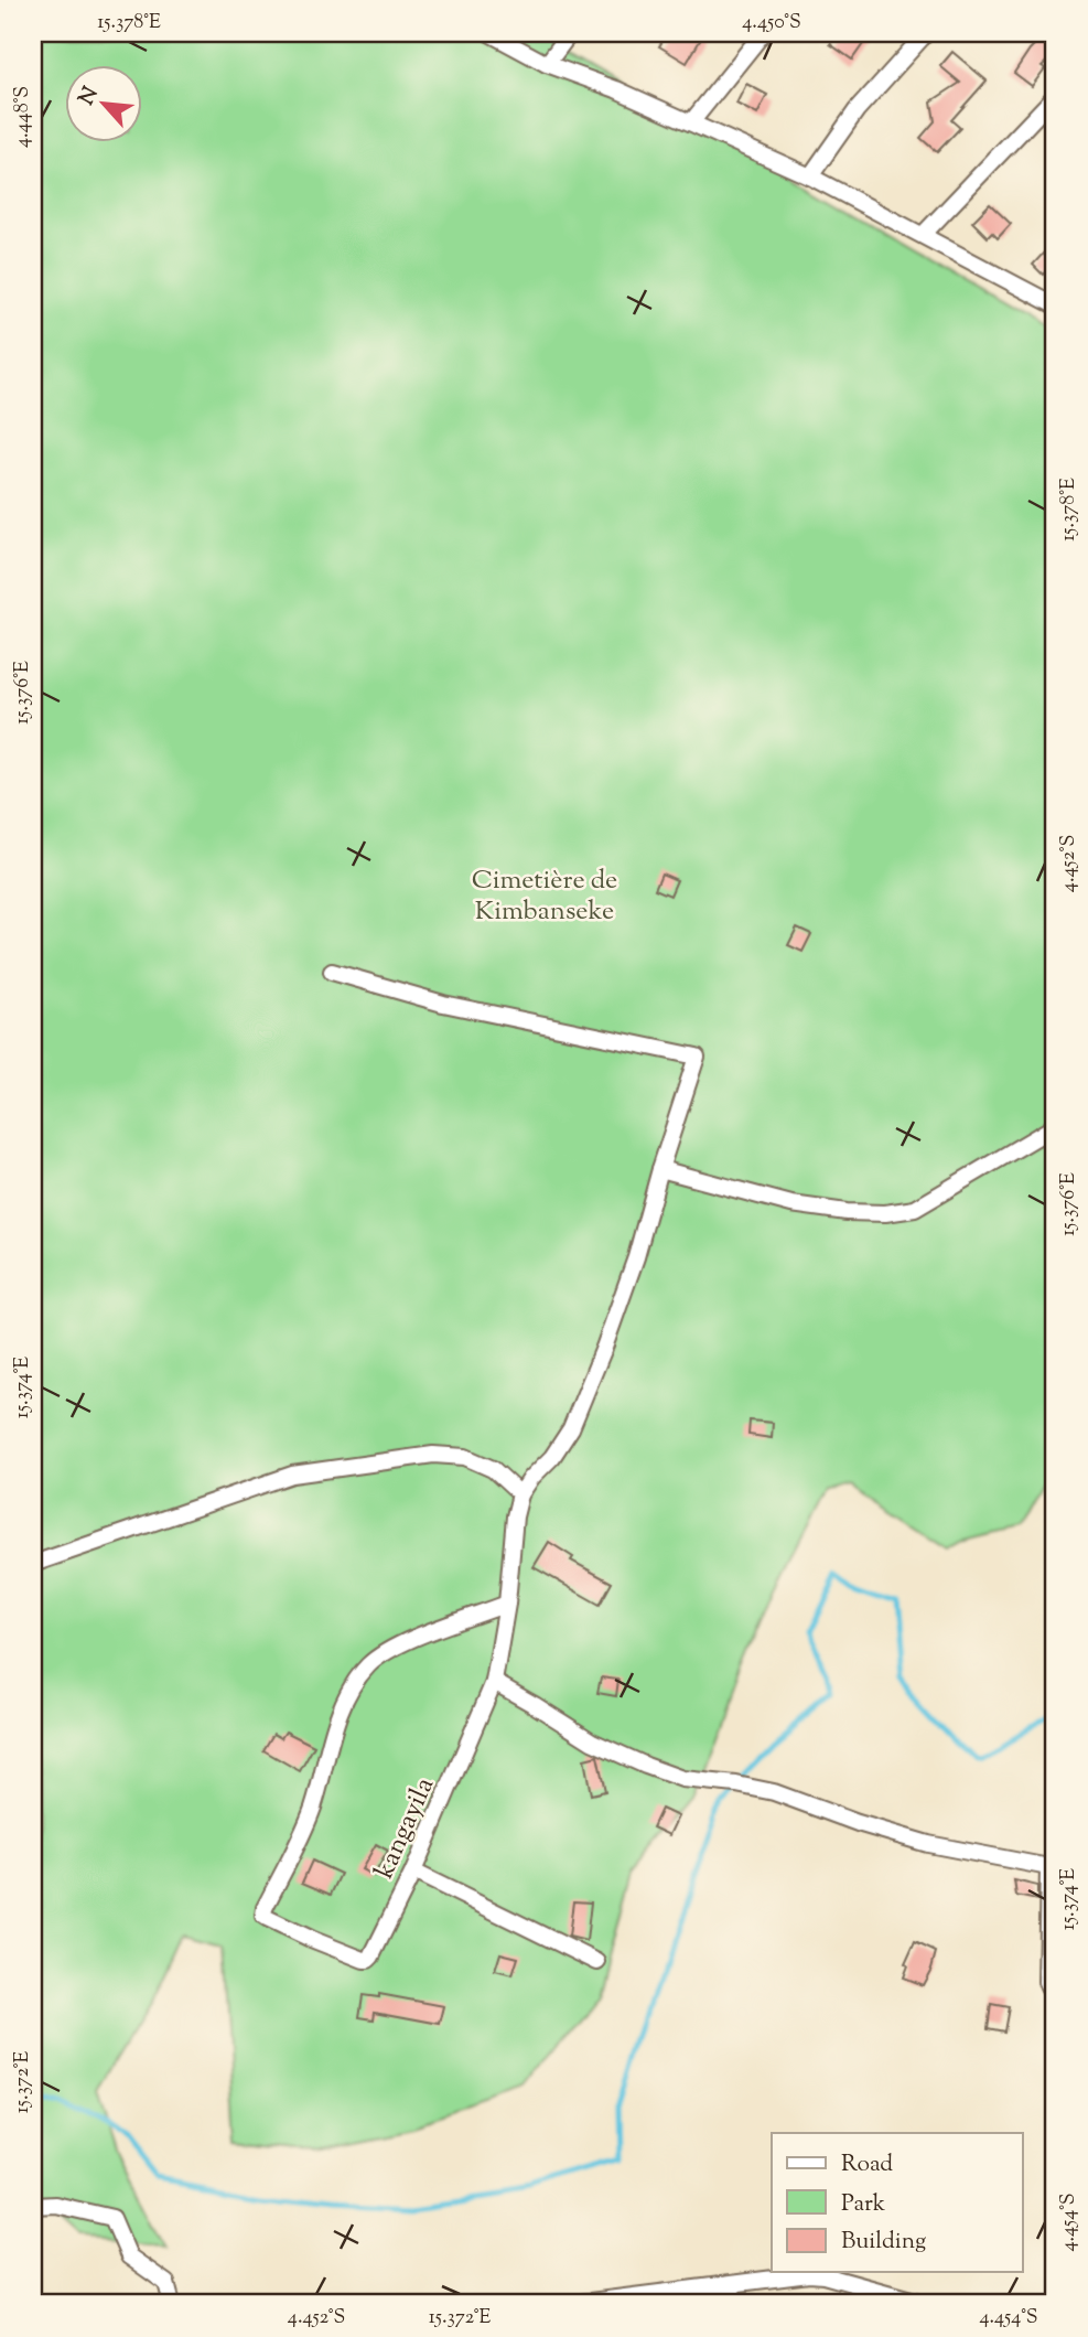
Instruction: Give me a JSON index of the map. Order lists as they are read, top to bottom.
{
  "streets": {
    "street": ["kangayila"]
  },
  "parks": ["Cimetière de Kimbanseke"],
  "legend": ["Road", "Park", "Building"],
  "north": "top left",
  "coordinates": [
    "15.378°E",
    "4.450°S",
    "4.448°S",
    "15.376°E",
    "4.452°S",
    "15.374°E",
    "15.372°E",
    "4.454°S"
  ]
}
